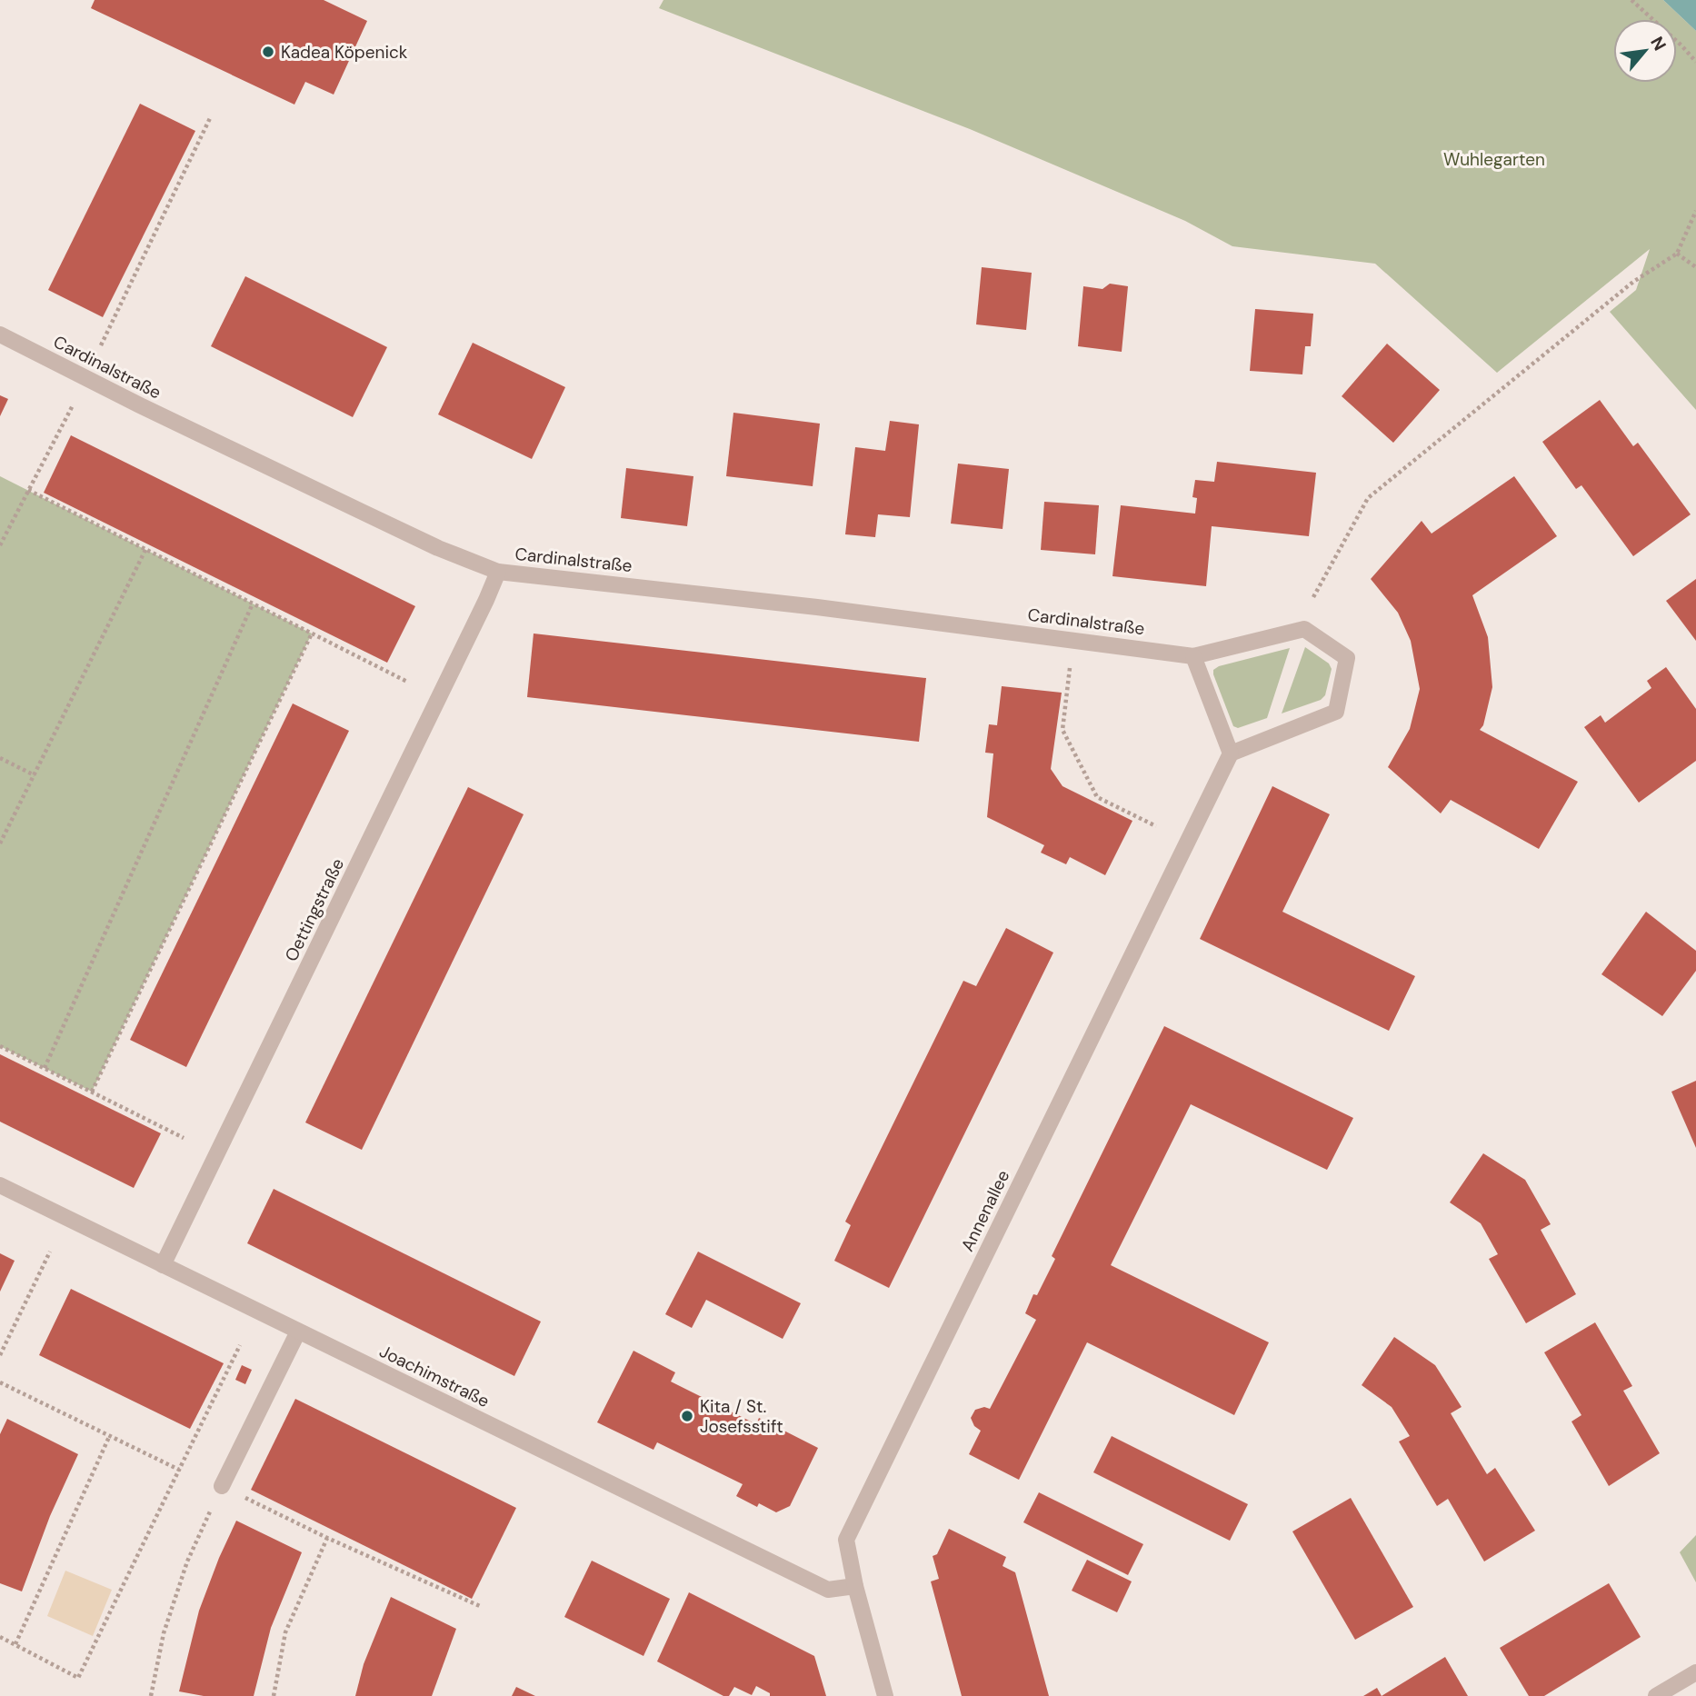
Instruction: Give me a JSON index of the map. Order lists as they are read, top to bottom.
{
  "streets": {
    "street": [
      "Cardinalstraße",
      "Oettingstraße",
      "Annenallee",
      "Joachimstraße"
    ]
  },
  "crossings": [
    ["Cardinalstraße", "Oettingstraße"],
    ["Oettingstraße", "Joachimstraße"],
    ["Annenallee", "Joachimstraße"]
  ],
  "parks": ["Wuhlegarten"],
  "places": ["Kadea Köpenick", "Kita / St. Josefsstift"],
  "north": "top right"
}
